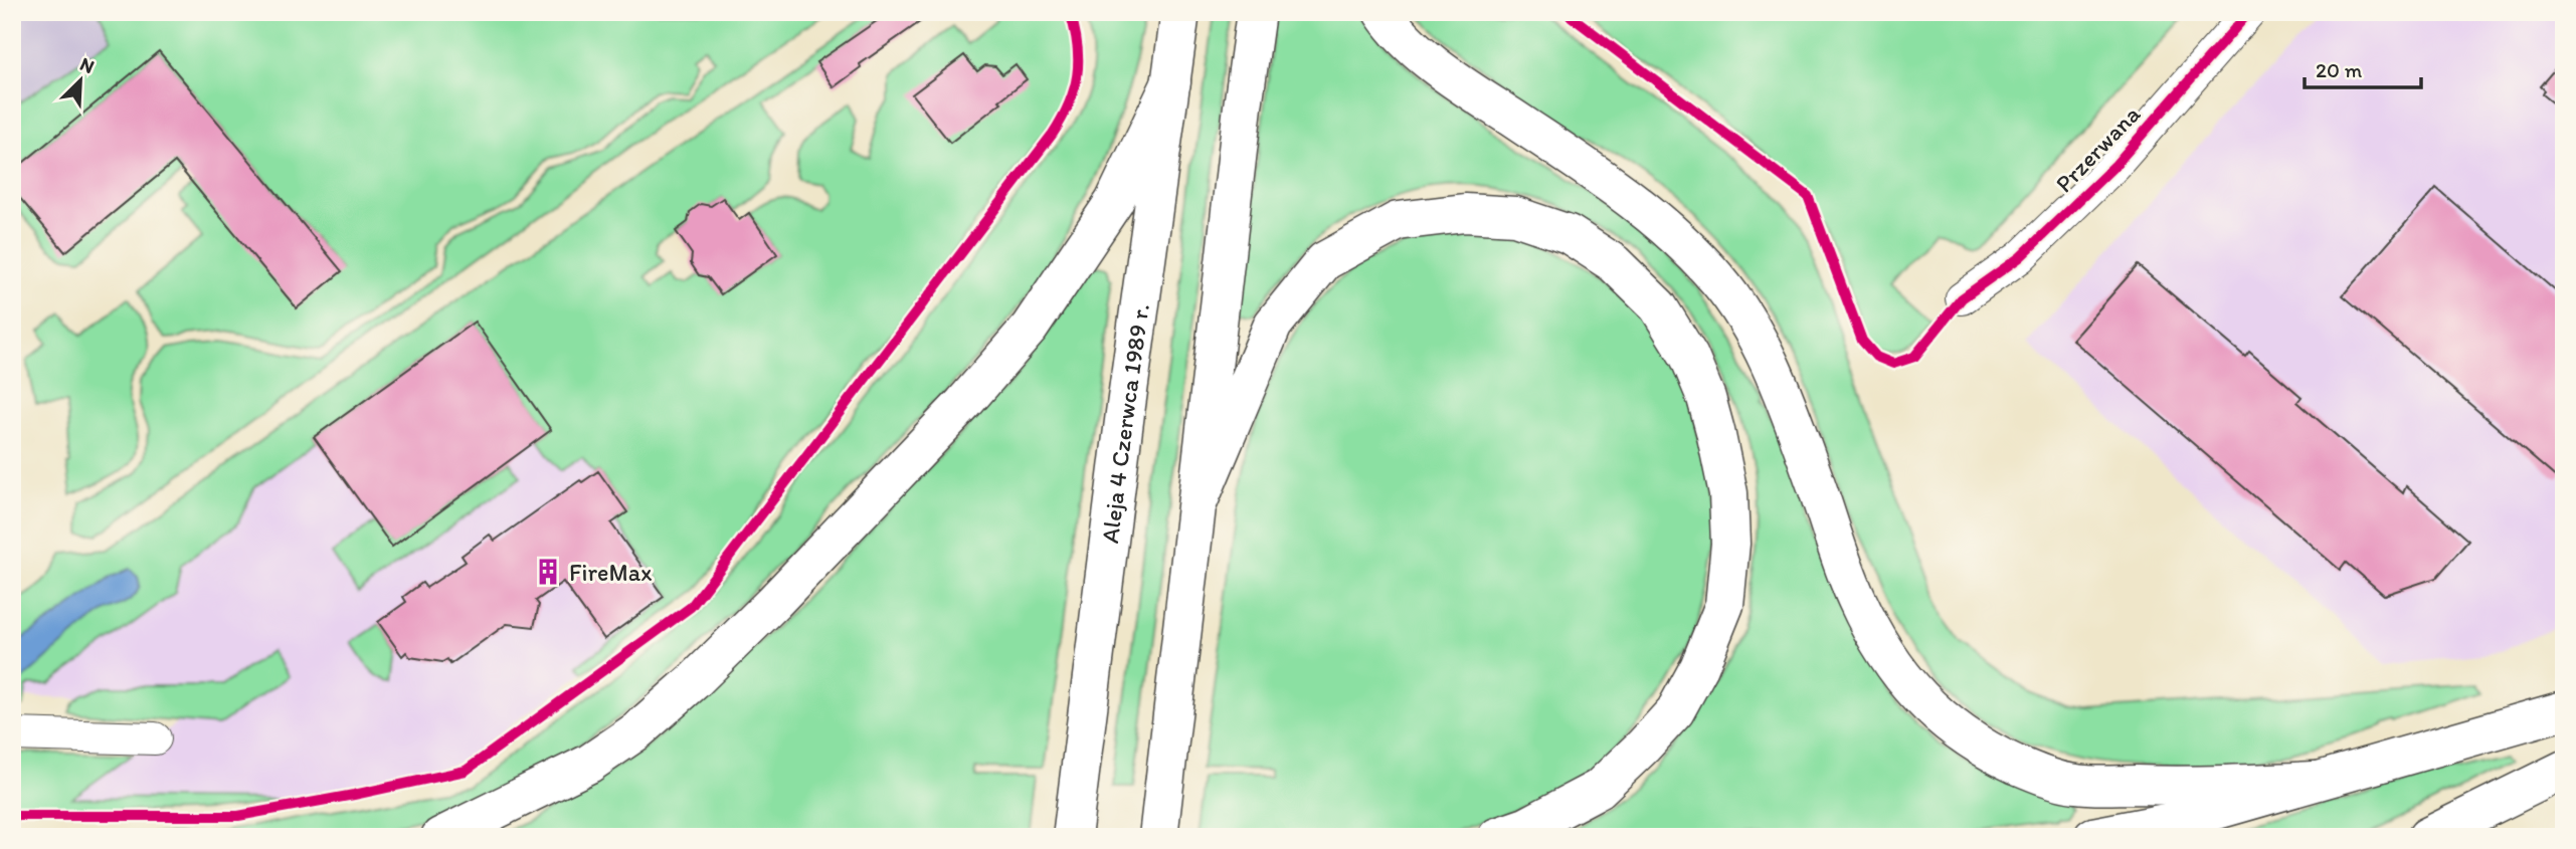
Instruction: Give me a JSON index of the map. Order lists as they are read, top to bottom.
{
  "streets": {
    "main road": ["Aleja 4 Czerwca 1989 r."],
    "street": ["Przerwana"]
  },
  "places": {
    "building": ["FireMax"]
  },
  "scale_bar": "20 m",
  "north": "top right"
}
